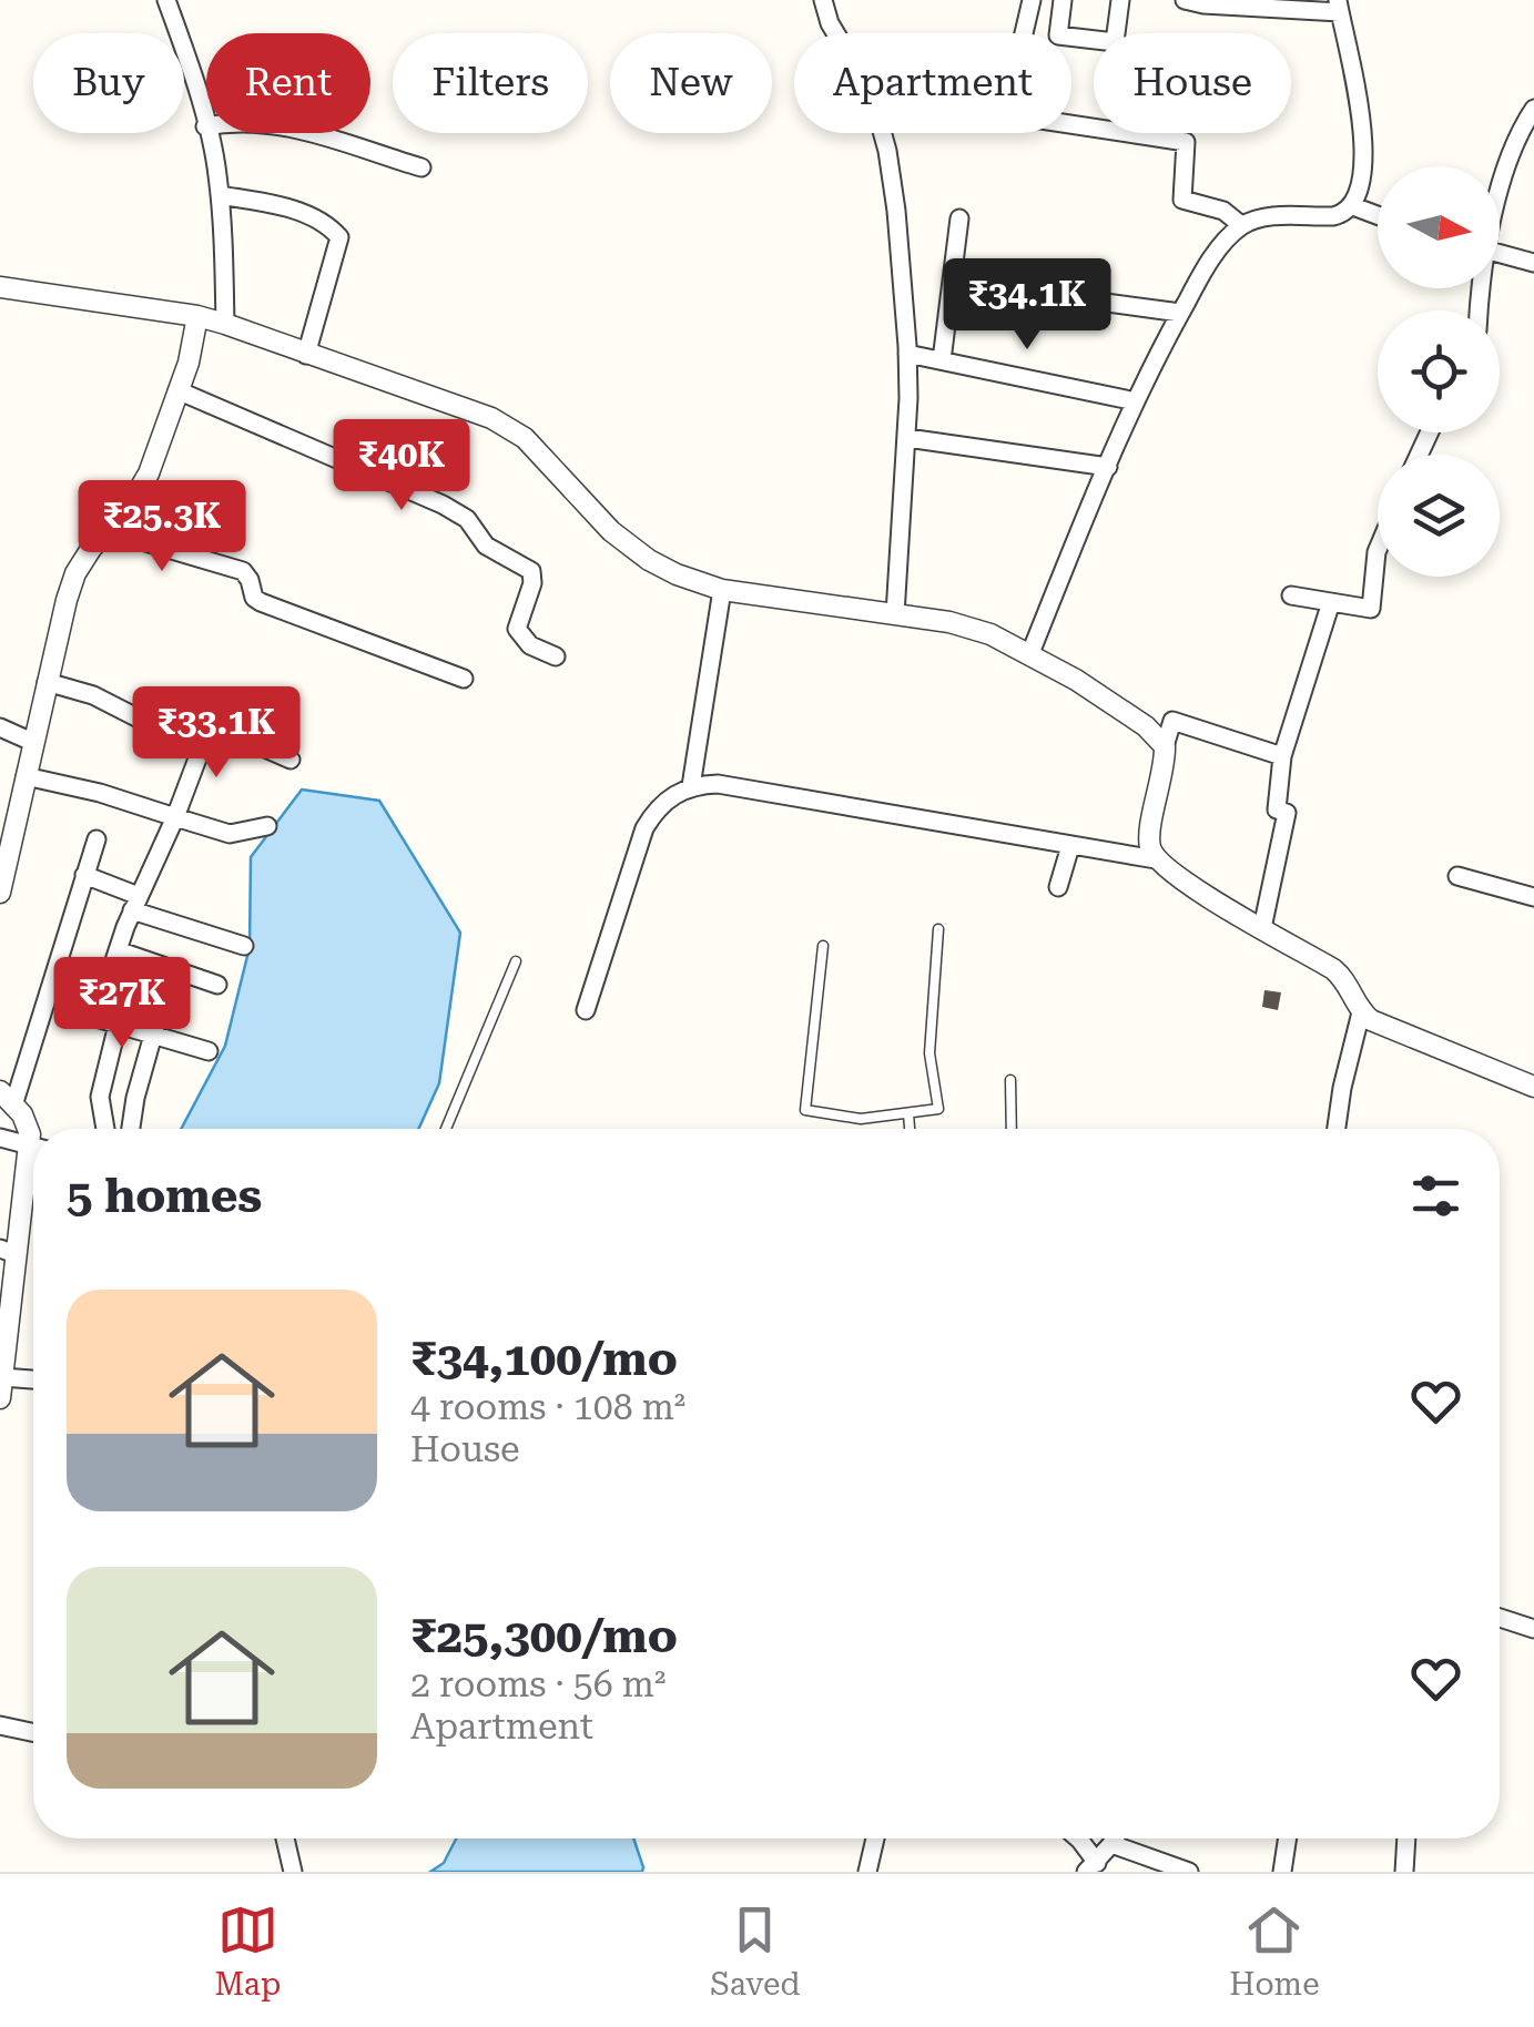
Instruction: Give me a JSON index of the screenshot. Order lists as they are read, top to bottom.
{
  "north": "right",
  "page": {
    "chip": [
      "Buy",
      "Rent",
      "Filters",
      "New",
      "Apartment",
      "House"
    ],
    "price": [
      "₹34.1K",
      "₹40K",
      "₹25.3K",
      "₹33.1K",
      "₹27K"
    ],
    "heading": "5 homes",
    "list": [
      {
        "name": "₹34,100/mo",
        "note": "4 rooms · 108 m² · House"
      },
      {
        "name": "₹25,300/mo",
        "note": "2 rooms · 56 m² · Apartment"
      }
    ],
    "tabs": ["Map", "Saved", "Home"]
  }
}
